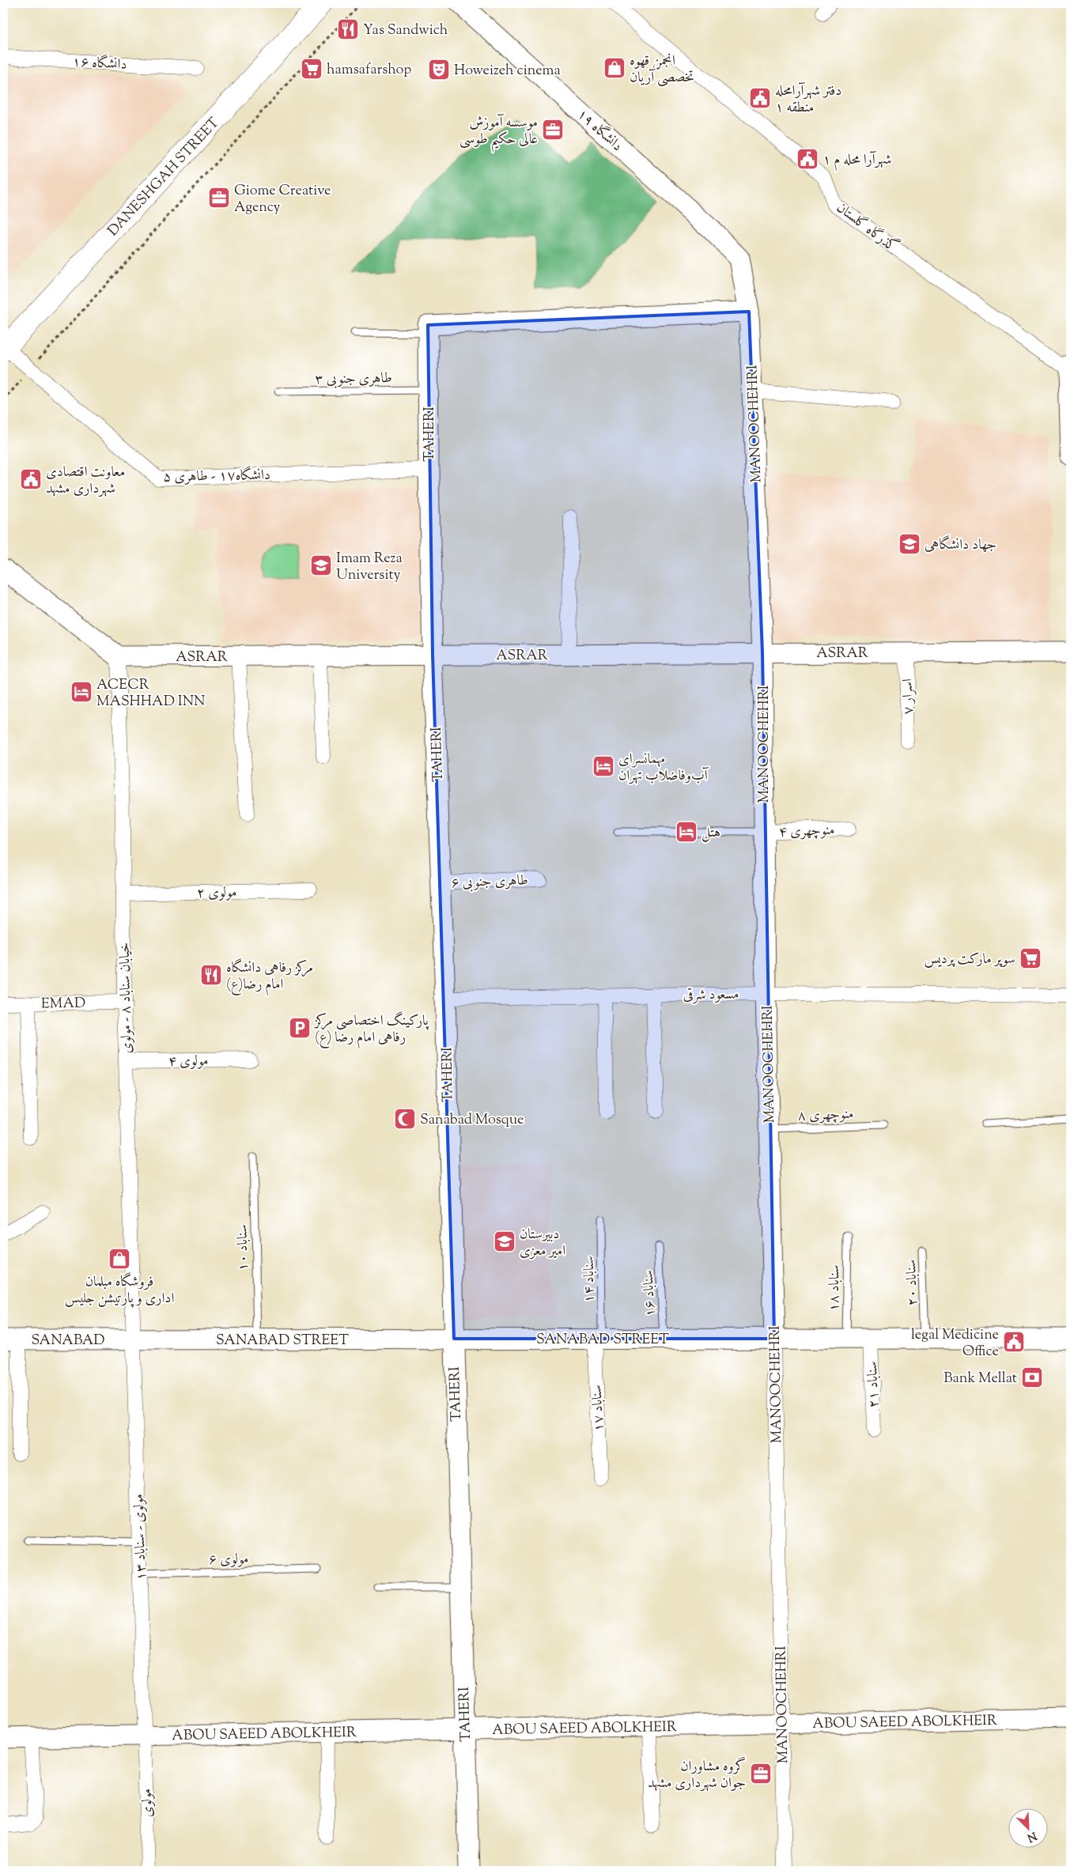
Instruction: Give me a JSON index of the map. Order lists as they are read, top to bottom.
{
  "streets": {
    "main road": ["DANESHGAH STREET"],
    "street": [
      "دانشگاه ۱۶",
      "دانشگاه ۱۹",
      "گذرگاه گلستان",
      "MANOOCHEHRI",
      "TAHERI",
      "دانشگاه۱۷ - طاهری ۵",
      "ASRAR",
      "اسرار ۷",
      "منوچهری ۴",
      "طاهری جنوبی ۶",
      "مولوی ۲",
      "مسعود شرقی",
      "خیابان سناباد ۸ - مولوی",
      "EMAD",
      "مولوی ۴",
      "SANABAD STREET",
      "SANABAD",
      "سناباد ۲۱",
      "سناباد ۱۷",
      "مولوی - سناباد ۱۳",
      "ABOU SAEED ABOLKHEIR",
      "مولوی"
    ],
    "lane": [
      "طاهری جنوبی ۳",
      "منوچهری ۸",
      "سناباد ۱۰",
      "سناباد ۱۴",
      "سناباد ۲۰",
      "سناباد ۱۸",
      "سناباد ۱۶",
      "مولوی ۶"
    ]
  },
  "crossings": [
    ["دانشگاه ۱۹", "MANOOCHEHRI"],
    ["DANESHGAH STREET", "دانشگاه۱۷ - طاهری ۵"],
    ["طاهری جنوبی ۳", "TAHERI"],
    ["MANOOCHEHRI", "ASRAR"],
    ["MANOOCHEHRI", "منوچهری ۴"],
    ["MANOOCHEHRI", "مسعود شرقی"],
    ["MANOOCHEHRI", "منوچهری ۸"],
    ["MANOOCHEHRI", "SANABAD STREET"],
    ["MANOOCHEHRI", "ABOU SAEED ABOLKHEIR"],
    ["TAHERI", "دانشگاه۱۷ - طاهری ۵"],
    ["TAHERI", "ASRAR"],
    ["TAHERI", "طاهری جنوبی ۶"],
    ["TAHERI", "مسعود شرقی"],
    ["TAHERI", "SANABAD STREET"],
    ["TAHERI", "ABOU SAEED ABOLKHEIR"],
    ["ASRAR", "اسرار ۷"],
    ["ASRAR", "خیابان سناباد ۸ - مولوی"],
    ["مولوی ۲", "خیابان سناباد ۸ - مولوی"],
    ["خیابان سناباد ۸ - مولوی", "EMAD"],
    ["خیابان سناباد ۸ - مولوی", "مولوی ۴"],
    ["خیابان سناباد ۸ - مولوی", "SANABAD STREET"],
    ["خیابان سناباد ۸ - مولوی", "SANABAD"],
    ["خیابان سناباد ۸ - مولوی", "مولوی - سناباد ۱۳"],
    ["سناباد ۱۰", "SANABAD STREET"],
    ["سناباد ۱۴", "SANABAD STREET"],
    ["سناباد ۱۴", "سناباد ۱۷"],
    ["سناباد ۲۰", "SANABAD STREET"],
    ["سناباد ۱۸", "SANABAD STREET"],
    ["سناباد ۱۶", "SANABAD STREET"],
    ["SANABAD STREET", "SANABAD"],
    ["SANABAD STREET", "سناباد ۲۱"],
    ["SANABAD STREET", "سناباد ۱۷"],
    ["SANABAD STREET", "مولوی - سناباد ۱۳"],
    ["SANABAD", "مولوی - سناباد ۱۳"],
    ["مولوی - سناباد ۱۳", "مولوی ۶"],
    ["مولوی - سناباد ۱۳", "ABOU SAEED ABOLKHEIR"],
    ["مولوی - سناباد ۱۳", "مولوی"],
    ["ABOU SAEED ABOLKHEIR", "مولوی"]
  ],
  "places": {
    "restaurant": ["Yas Sandwich", "مرکز رفاهی دانشگاه امام رضا(ع)"],
    "shop": ["انجمن قهوه تخصصی آریان", "فروشگاه مبلمان اداری و پارتیشن جلیس"],
    "supermarket": ["hamsafarshop", "سوپر مارکت پردیس"],
    "theatre": ["Howeizeh cinema"],
    "public building": [
      "دفتر شهرآرامحله منطقه ۱",
      "شهرآرا محله م ۱",
      "معاونت اقتصادی شهرداری مشهد",
      "legal Medicine Office"
    ],
    "office": ["موسسه آموزش عالی حکیم طوسی", "Giome Creative Agency", "گروه مشاوران جوان شهرداری مشهد"],
    "school or university": ["جهاد دانشگاهی", "Imam Reza University", "دبیرستان امیر معزی"],
    "hotel": ["ACECR MASHHAD INN", "مهمانسرای آب‌و‌فاضلاب تهران", "هتل"],
    "parking": ["پارکینگ اختصاصی مرکز رفاهی امام رضا (ع)"],
    "mosque": ["Sanabad Mosque"],
    "bank": ["Bank Mellat"]
  },
  "north": "bottom right"
}
